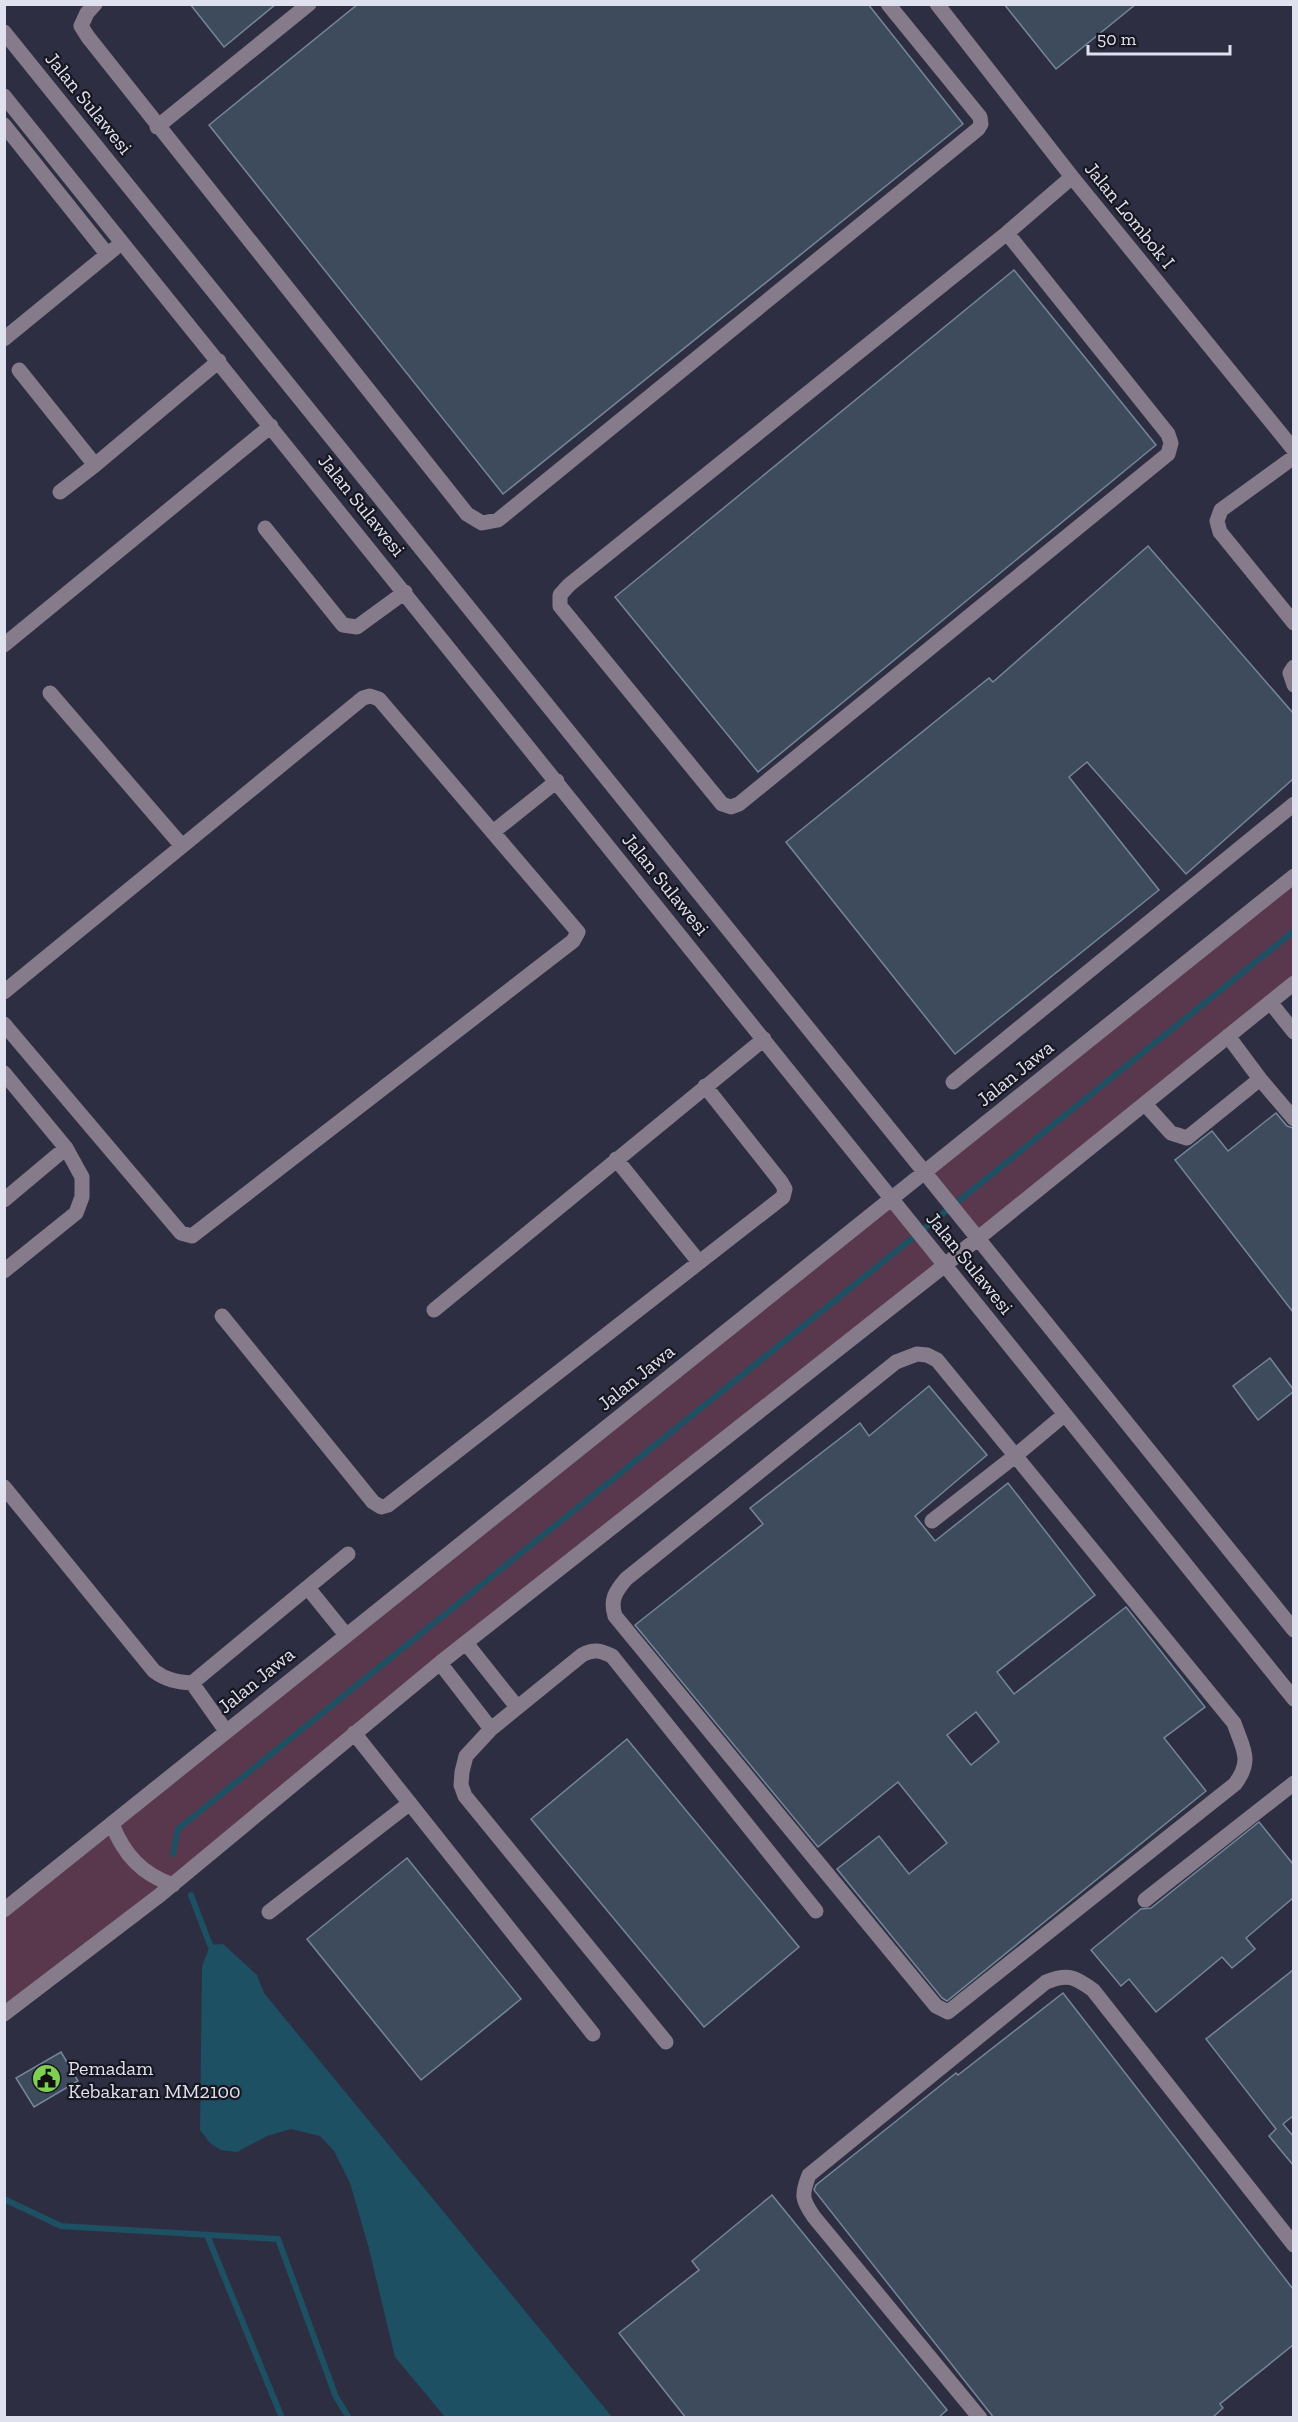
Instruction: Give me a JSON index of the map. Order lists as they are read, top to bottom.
{
  "streets": {
    "street": ["Jalan Sulawesi", "Jalan Lombok I", "Jalan Jawa"]
  },
  "crossings": [
    ["Jalan Sulawesi", "Jalan Jawa"]
  ],
  "places": {
    "public building": ["Pemadam Kebakaran MM2100"]
  },
  "scale_bar": "50 m"
}
